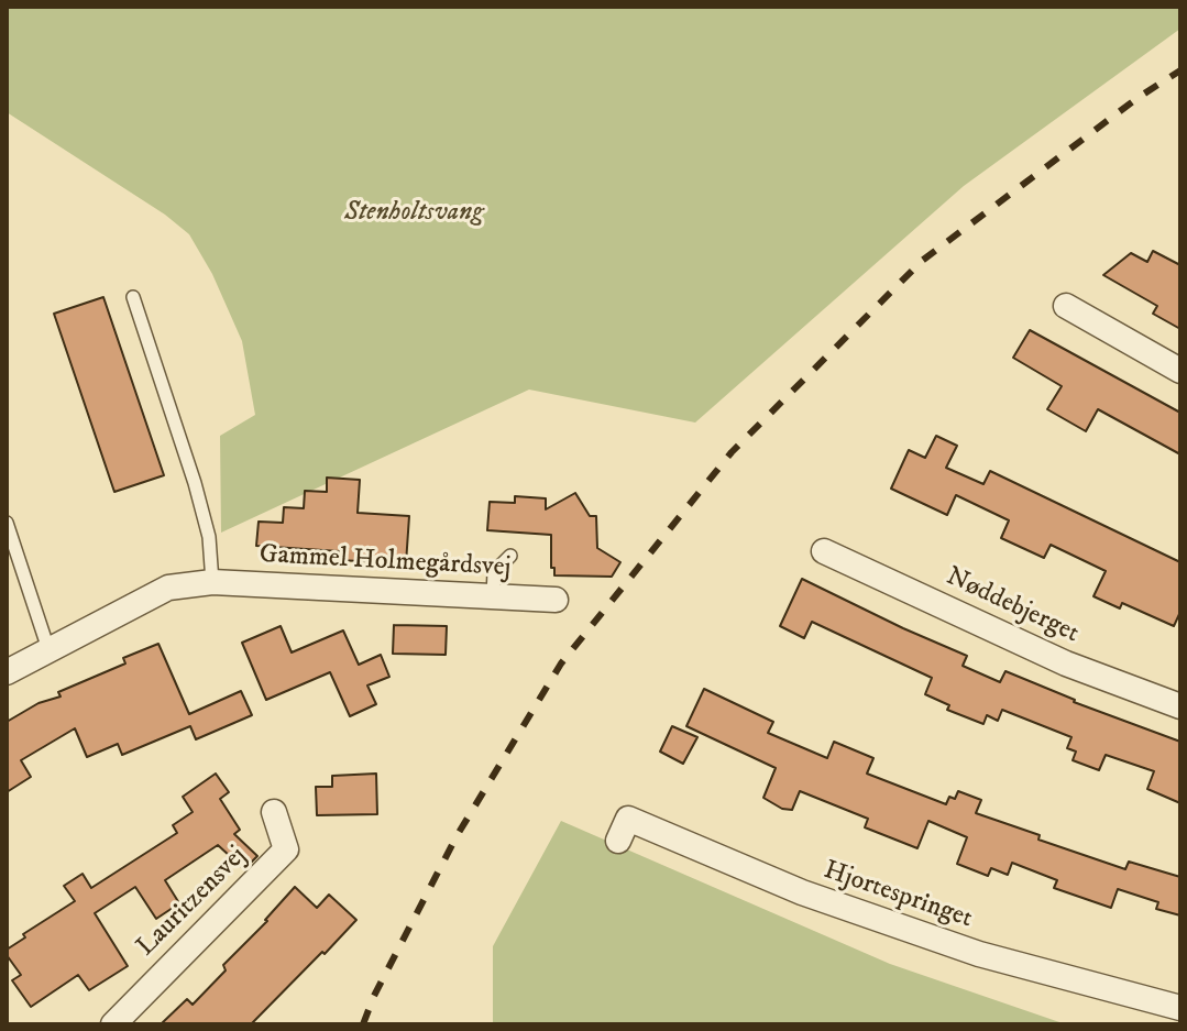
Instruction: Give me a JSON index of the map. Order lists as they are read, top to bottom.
{
  "streets": {
    "street": [
      "Gammel Holmegårdsvej",
      "Nøddebjerget",
      "Hjortespringet",
      "Lauritzensvej"
    ]
  },
  "parks": ["Stenholtsvang"]
}
